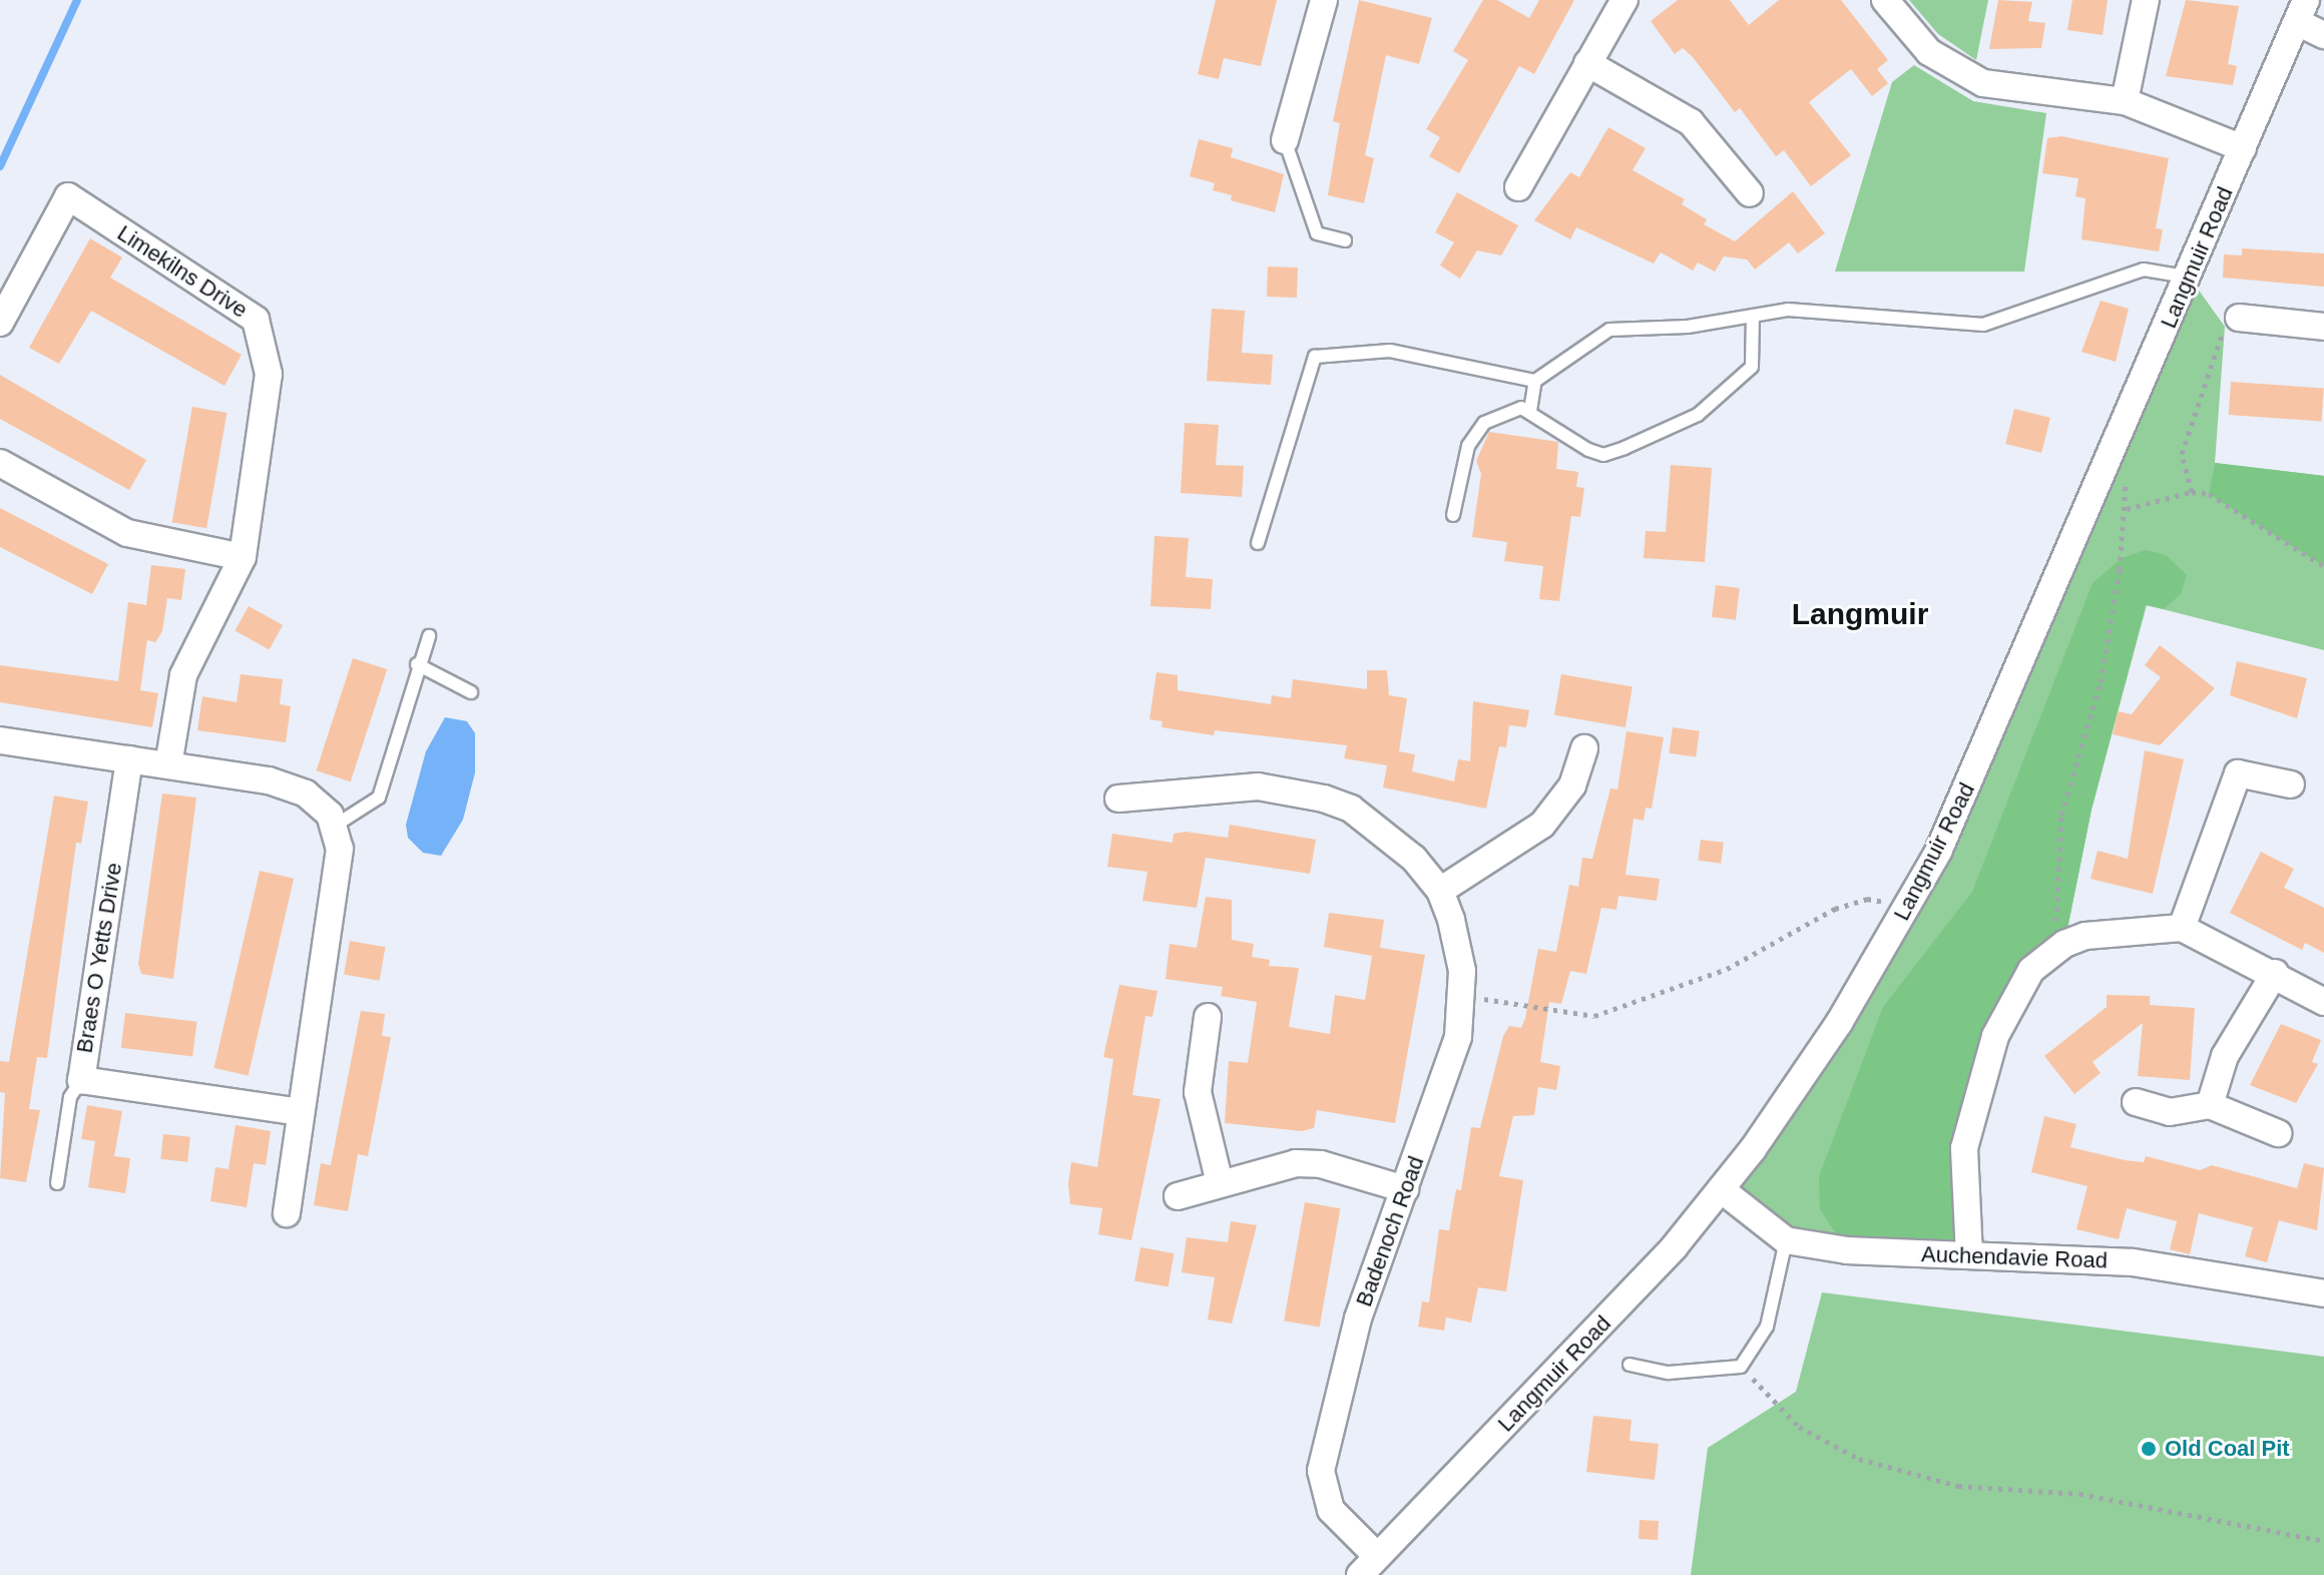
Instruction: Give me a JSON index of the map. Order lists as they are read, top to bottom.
{
  "streets": {
    "street": [
      "Langmuir Road",
      "Limekilns Drive",
      "Braes O Yetts Drive",
      "Badenoch Road",
      "Auchendavie Road"
    ]
  },
  "crossings": [
    ["Langmuir Road", "Badenoch Road"],
    ["Langmuir Road", "Auchendavie Road"]
  ],
  "districts": ["Langmuir"],
  "places": ["Old Coal Pit"]
}
